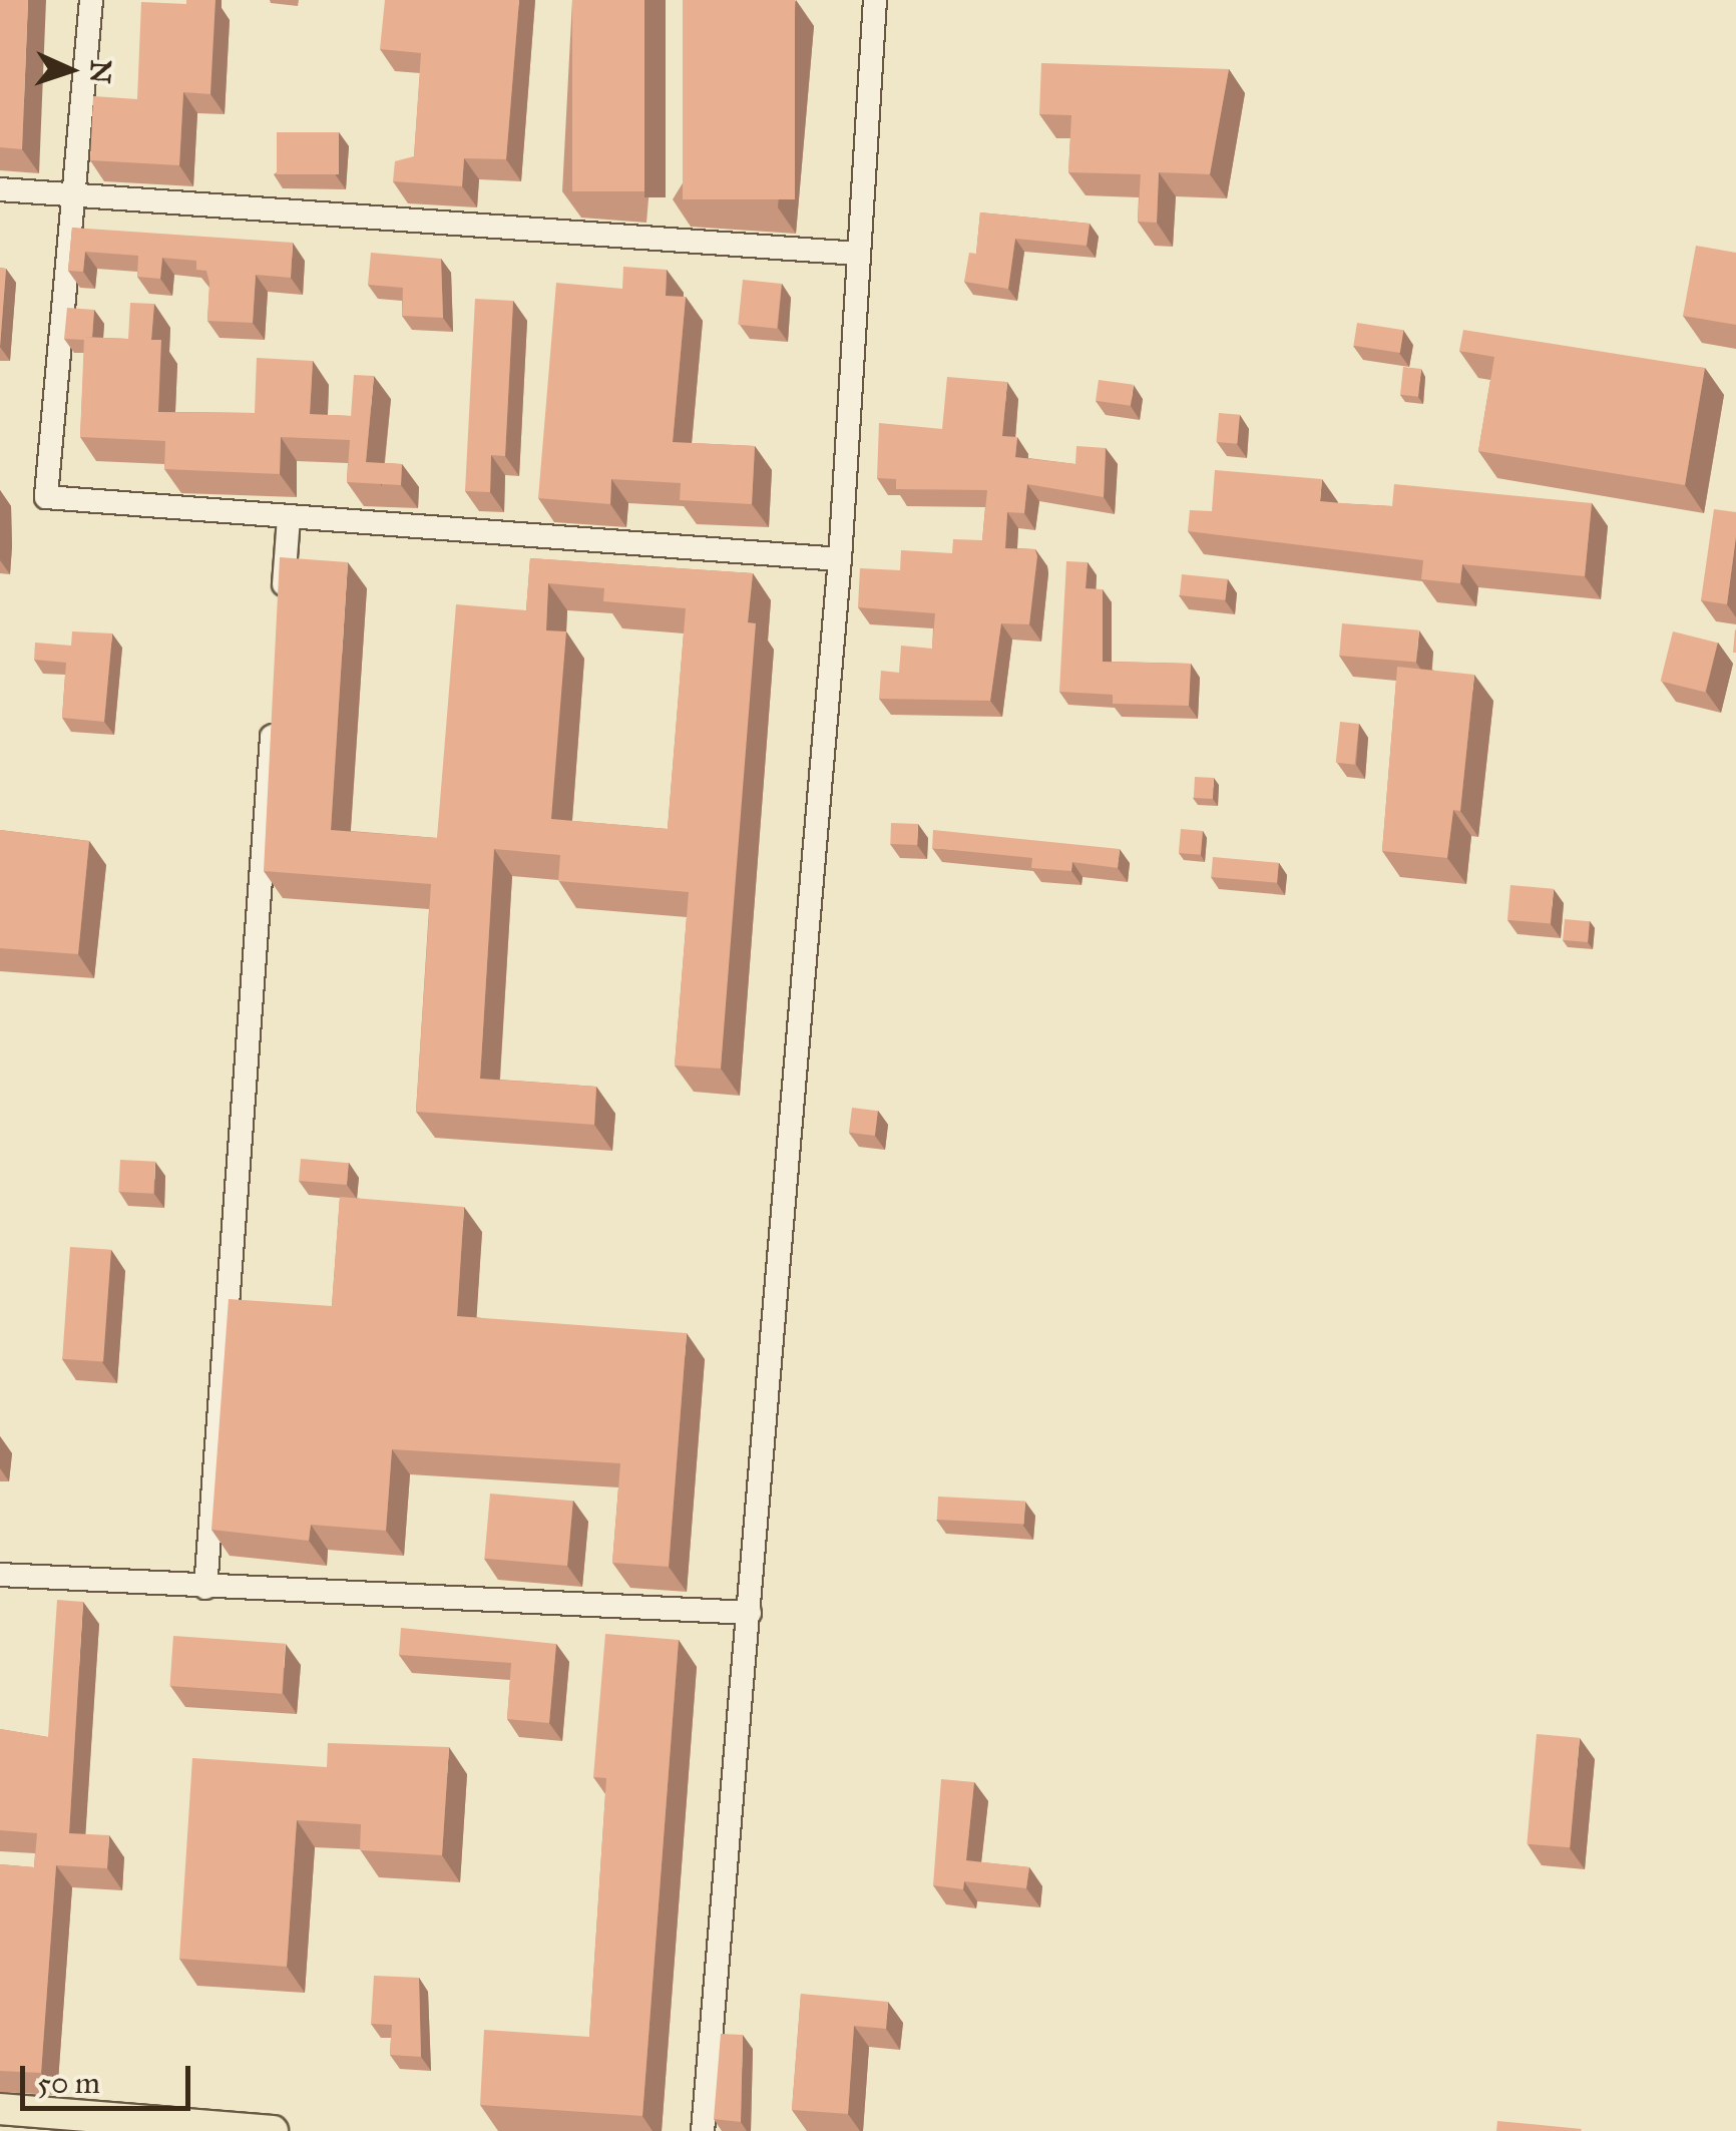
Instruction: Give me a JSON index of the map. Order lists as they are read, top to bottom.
{
  "scale_bar": "50 m",
  "north": "right"
}
